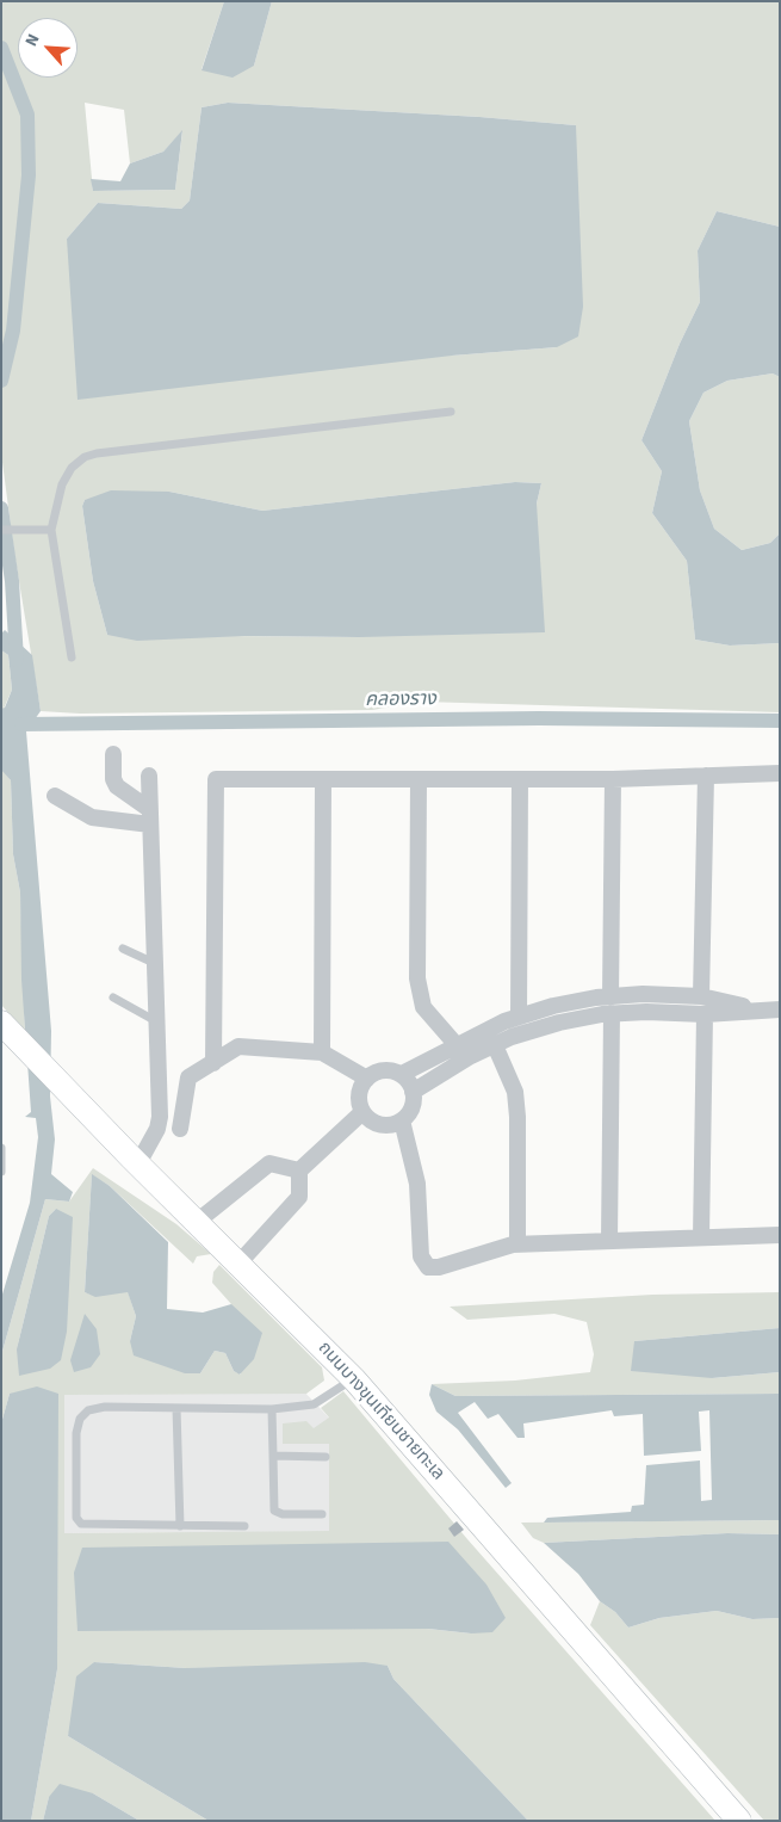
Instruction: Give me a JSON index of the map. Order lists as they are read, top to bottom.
{
  "streets": {
    "main road": ["ถนนบางขุนเทียนชายทะเล"]
  },
  "water": ["คลองราง"],
  "north": "top left"
}
